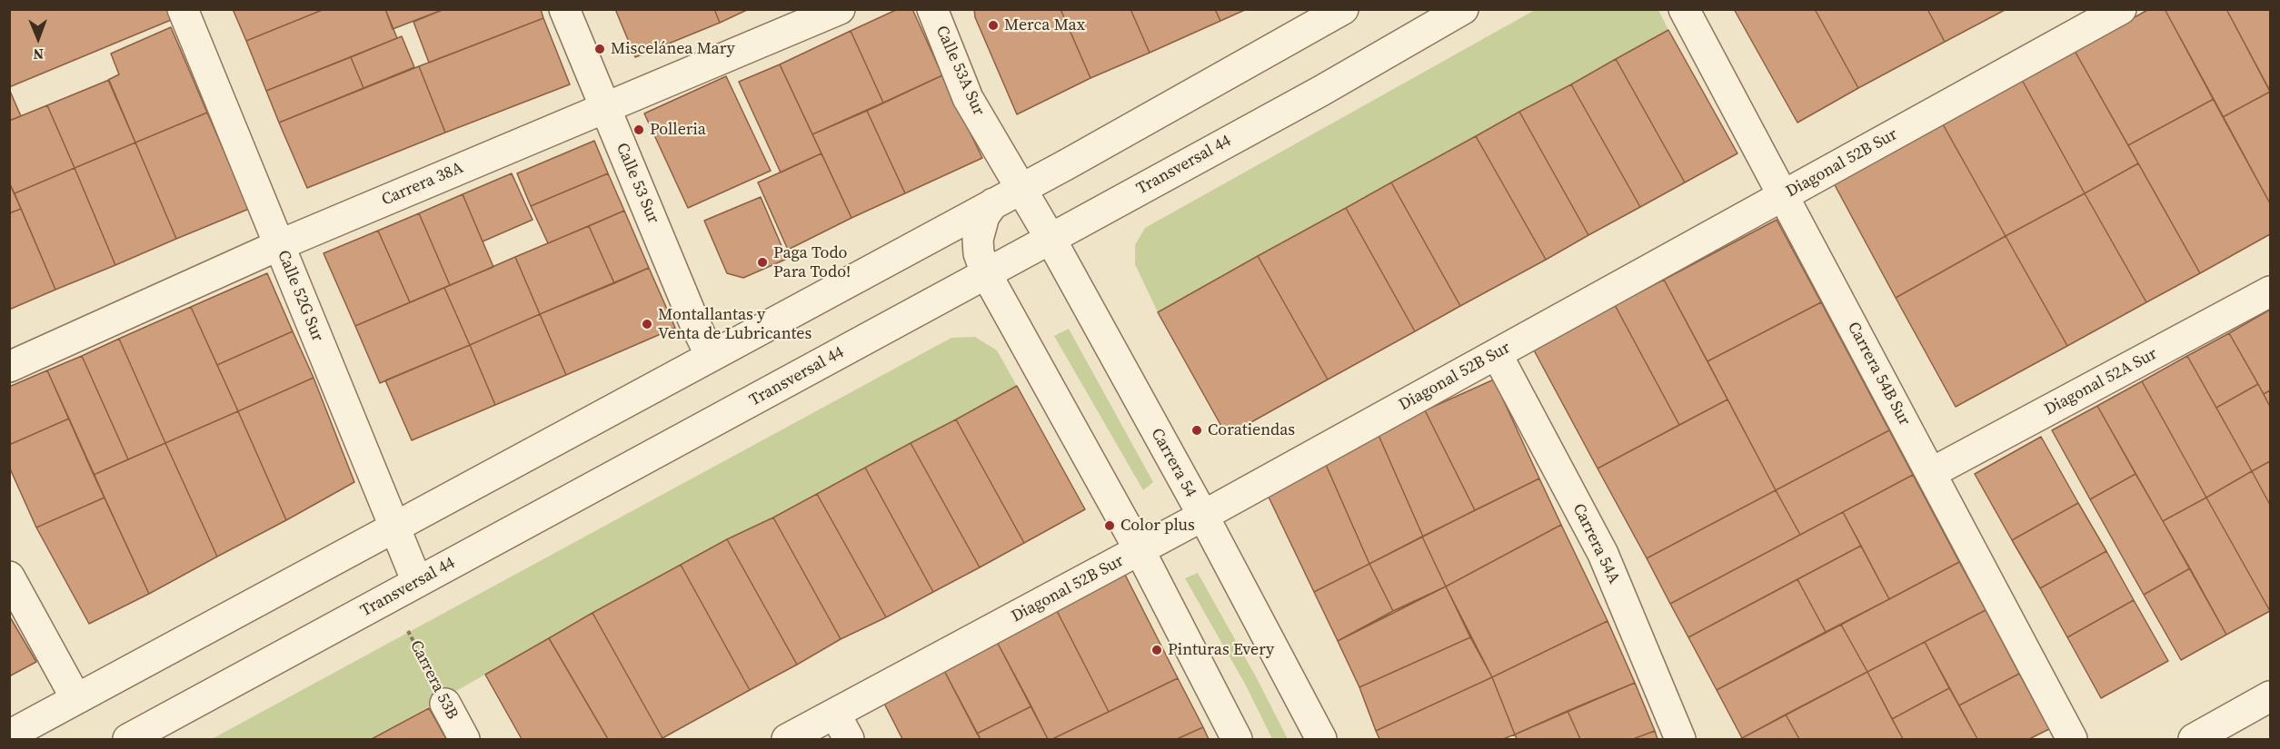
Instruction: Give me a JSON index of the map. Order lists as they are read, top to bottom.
{
  "streets": {
    "street": [
      "Calle 53A Sur",
      "Diagonal 52B Sur",
      "Transversal 44",
      "Calle 53 Sur",
      "Carrera 38A",
      "Calle 52G Sur",
      "Carrera 54B Sur",
      "Diagonal 52A Sur",
      "Carrera 54",
      "Carrera 54A",
      "Carrera 53B"
    ]
  },
  "crossings": [
    ["Calle 53A Sur", "Carrera 54"],
    ["Diagonal 52B Sur", "Carrera 54B Sur"],
    ["Diagonal 52B Sur", "Carrera 54"],
    ["Diagonal 52B Sur", "Carrera 54A"],
    ["Transversal 44", "Calle 52G Sur"],
    ["Transversal 44", "Carrera 54"],
    ["Calle 53 Sur", "Carrera 38A"],
    ["Carrera 38A", "Calle 52G Sur"],
    ["Carrera 54B Sur", "Diagonal 52A Sur"]
  ],
  "places": [
    "Merca Max",
    "Miscelánea Mary",
    "Polleria",
    "Paga Todo Para Todo!",
    "Montallantas y Venta de Lubricantes",
    "Coratiendas",
    "Color plus",
    "Pinturas Every"
  ],
  "north": "bottom"
}
